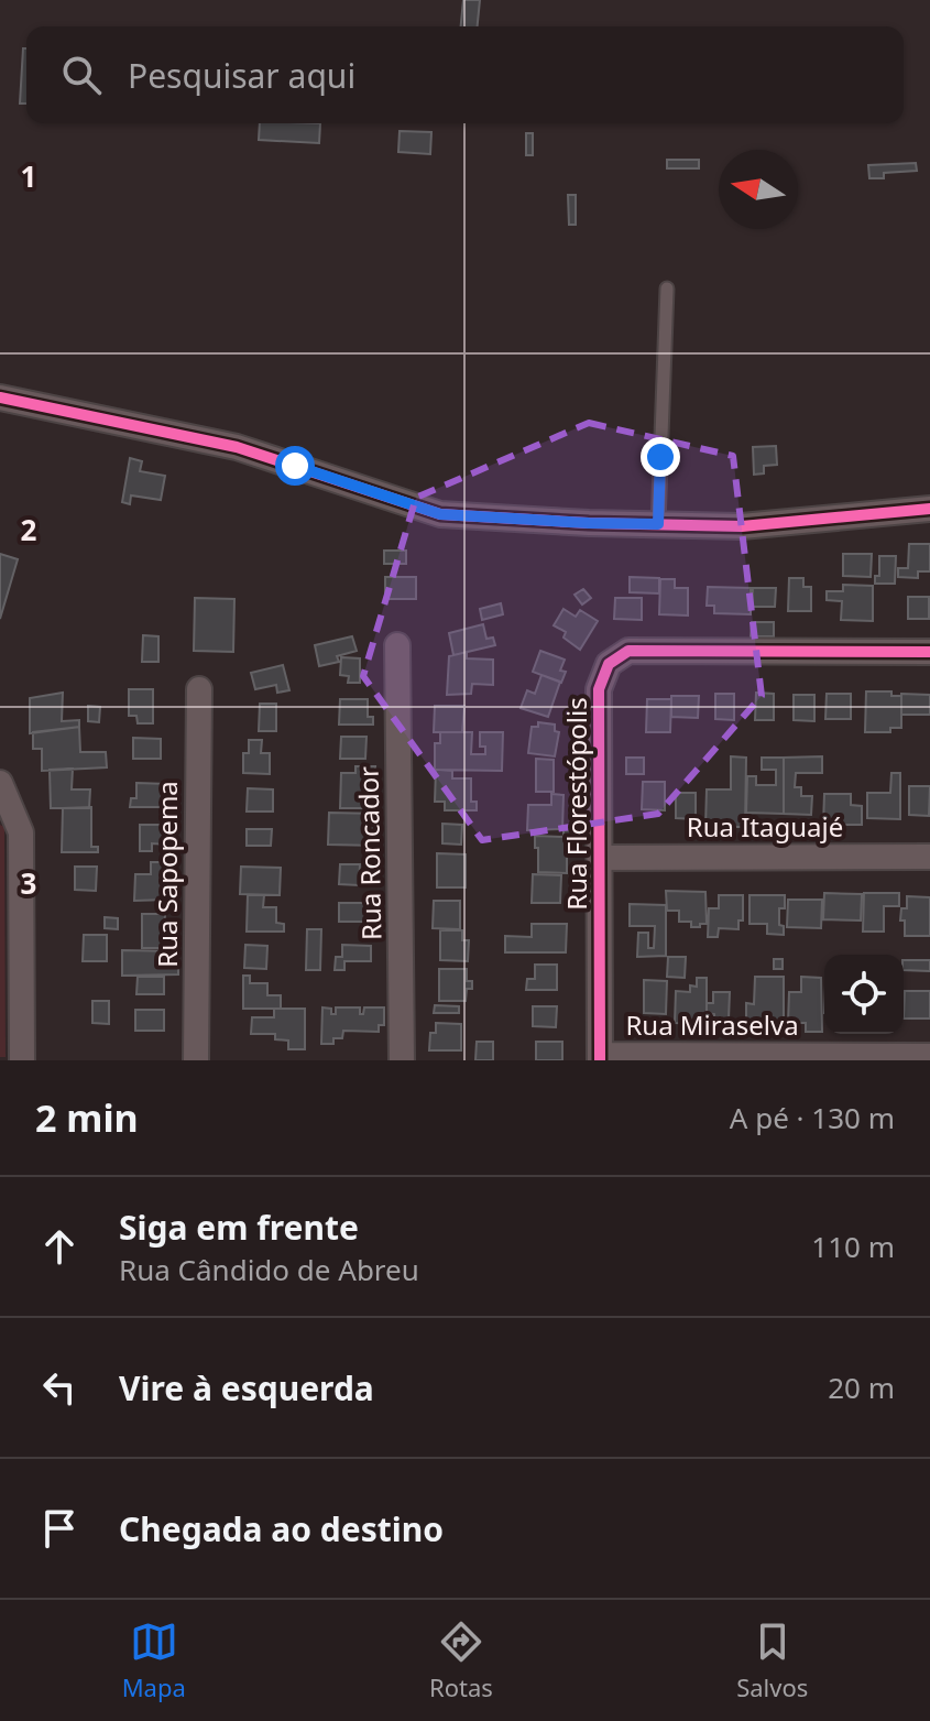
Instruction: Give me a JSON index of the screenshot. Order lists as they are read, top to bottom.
{
  "streets": {
    "street": [
      "Rua Florestópolis",
      "Rua Itaguajé",
      "Rua Roncador",
      "Rua Sapopema",
      "Rua Miraselva"
    ]
  },
  "crossings": [
    ["Rua Florestópolis", "Rua Itaguajé"],
    ["Rua Florestópolis", "Rua Miraselva"]
  ],
  "north": "left",
  "page": {
    "search": "Pesquisar aqui",
    "heading": ["2 min", "A pé · 130 m"],
    "list": [
      ["Siga em frente", "Rua Cândido de Abreu", "110 m"],
      ["Vire à esquerda", "20 m"],
      "Chegada ao destino"
    ],
    "nav": ["Mapa", "Rotas", "Salvos"]
  },
  "grid": {
    "rows": ["1", "2", "3"]
  }
}
